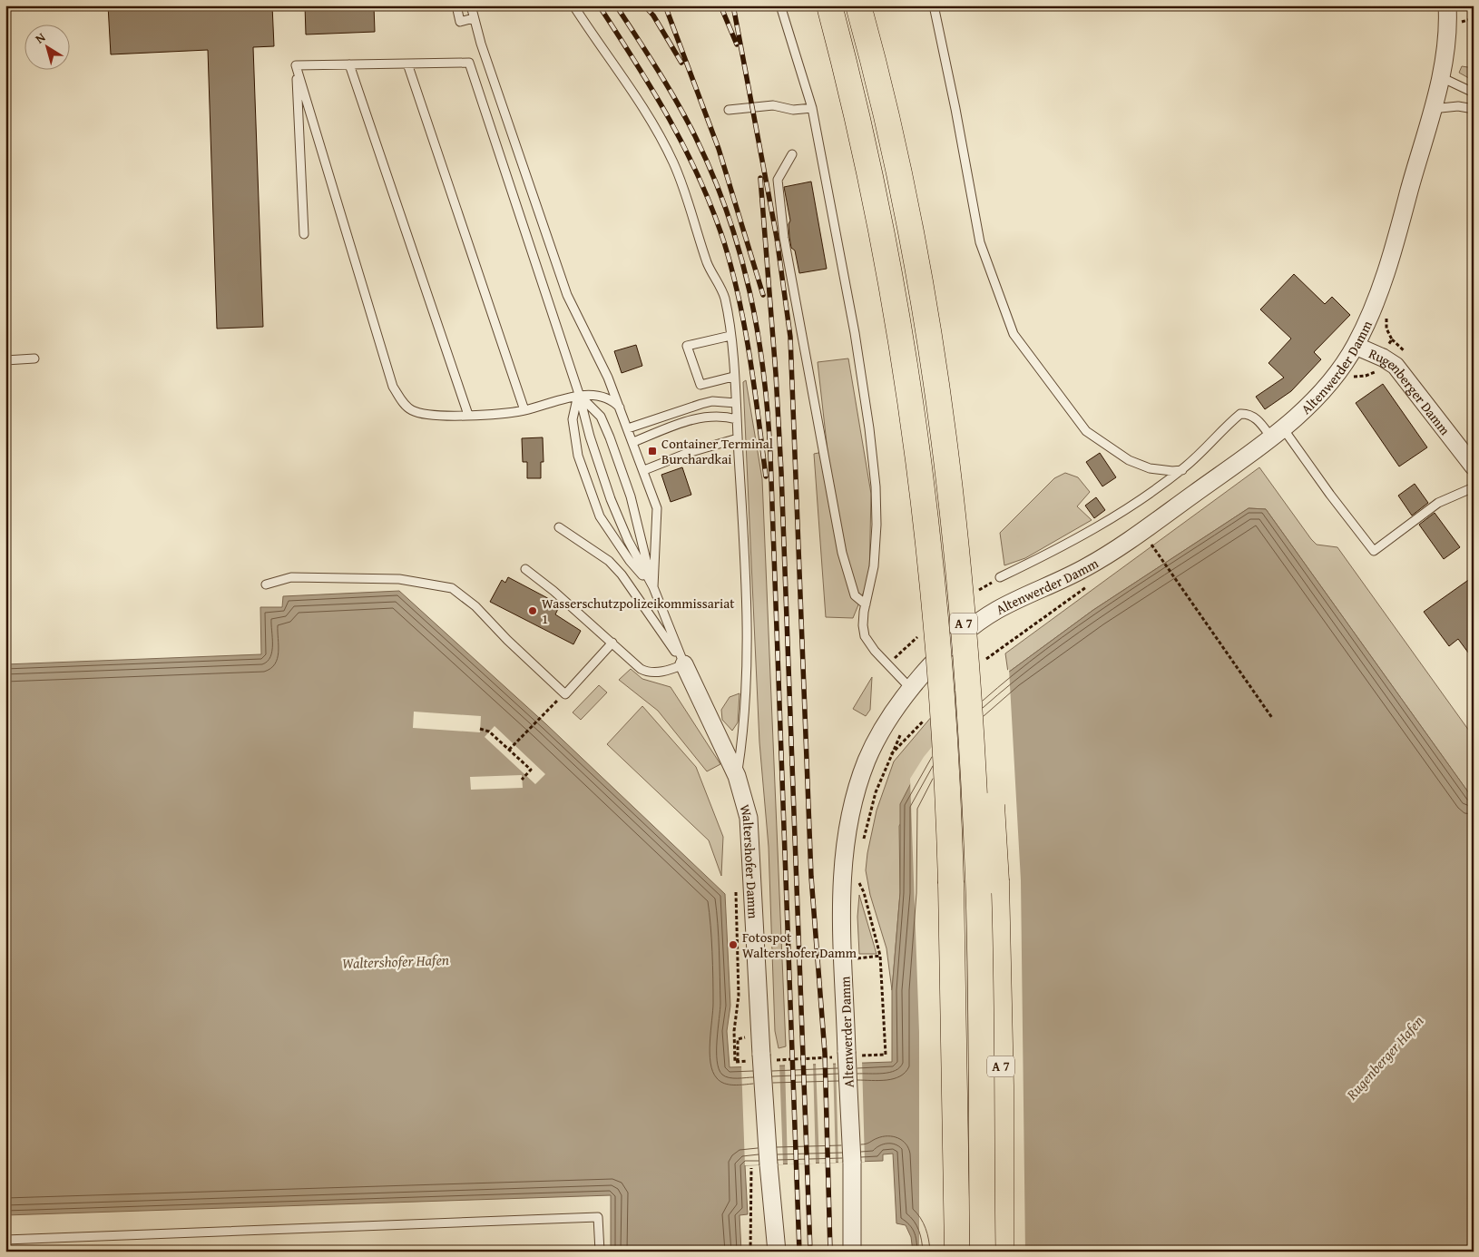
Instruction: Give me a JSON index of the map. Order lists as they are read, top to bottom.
{
  "streets": {
    "highway": ["A 7"],
    "street": ["Altenwerder Damm", "Rugenberger Damm", "Waltershofer Damm"]
  },
  "crossings": [
    ["Altenwerder Damm", "Rugenberger Damm"]
  ],
  "water": ["Waltershofer Hafen", "Rugenberger Hafen"],
  "places": {
    "transit": ["Container Terminal Burchardkai"],
    "other": ["Wasserschutzpolizeikommissariat 1", "Fotospot Waltershofer Damm"]
  },
  "north": "top left"
}
